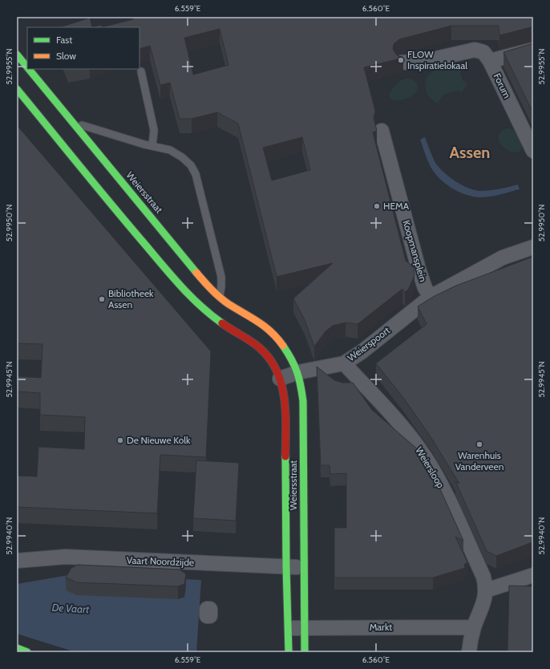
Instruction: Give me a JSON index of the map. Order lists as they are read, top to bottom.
{
  "streets": {
    "main road": ["Weiersstraat"],
    "street": [
      "Forum",
      "Koopmansplein",
      "Weierspoort",
      "Weiersloop",
      "Vaart Noordzijde",
      "Markt"
    ]
  },
  "crossings": [
    ["Weiersstraat", "Weierspoort"],
    ["Weiersstraat", "Vaart Noordzijde"],
    ["Weiersstraat", "Markt"],
    ["Koopmansplein", "Weierspoort"],
    ["Weierspoort", "Weiersloop"]
  ],
  "districts": ["Assen"],
  "water": ["De Vaart"],
  "places": [
    "FLOW Inspiratielokaal",
    "HEMA",
    "Bibliotheek Assen",
    "De Nieuwe Kolk",
    "Warenhuis Vanderveen"
  ],
  "legend": ["Fast", "Slow"],
  "coordinates": [
    "6.559°E",
    "6.560°E",
    "52.9955°N",
    "52.9950°N",
    "52.9945°N",
    "52.9940°N"
  ]
}
